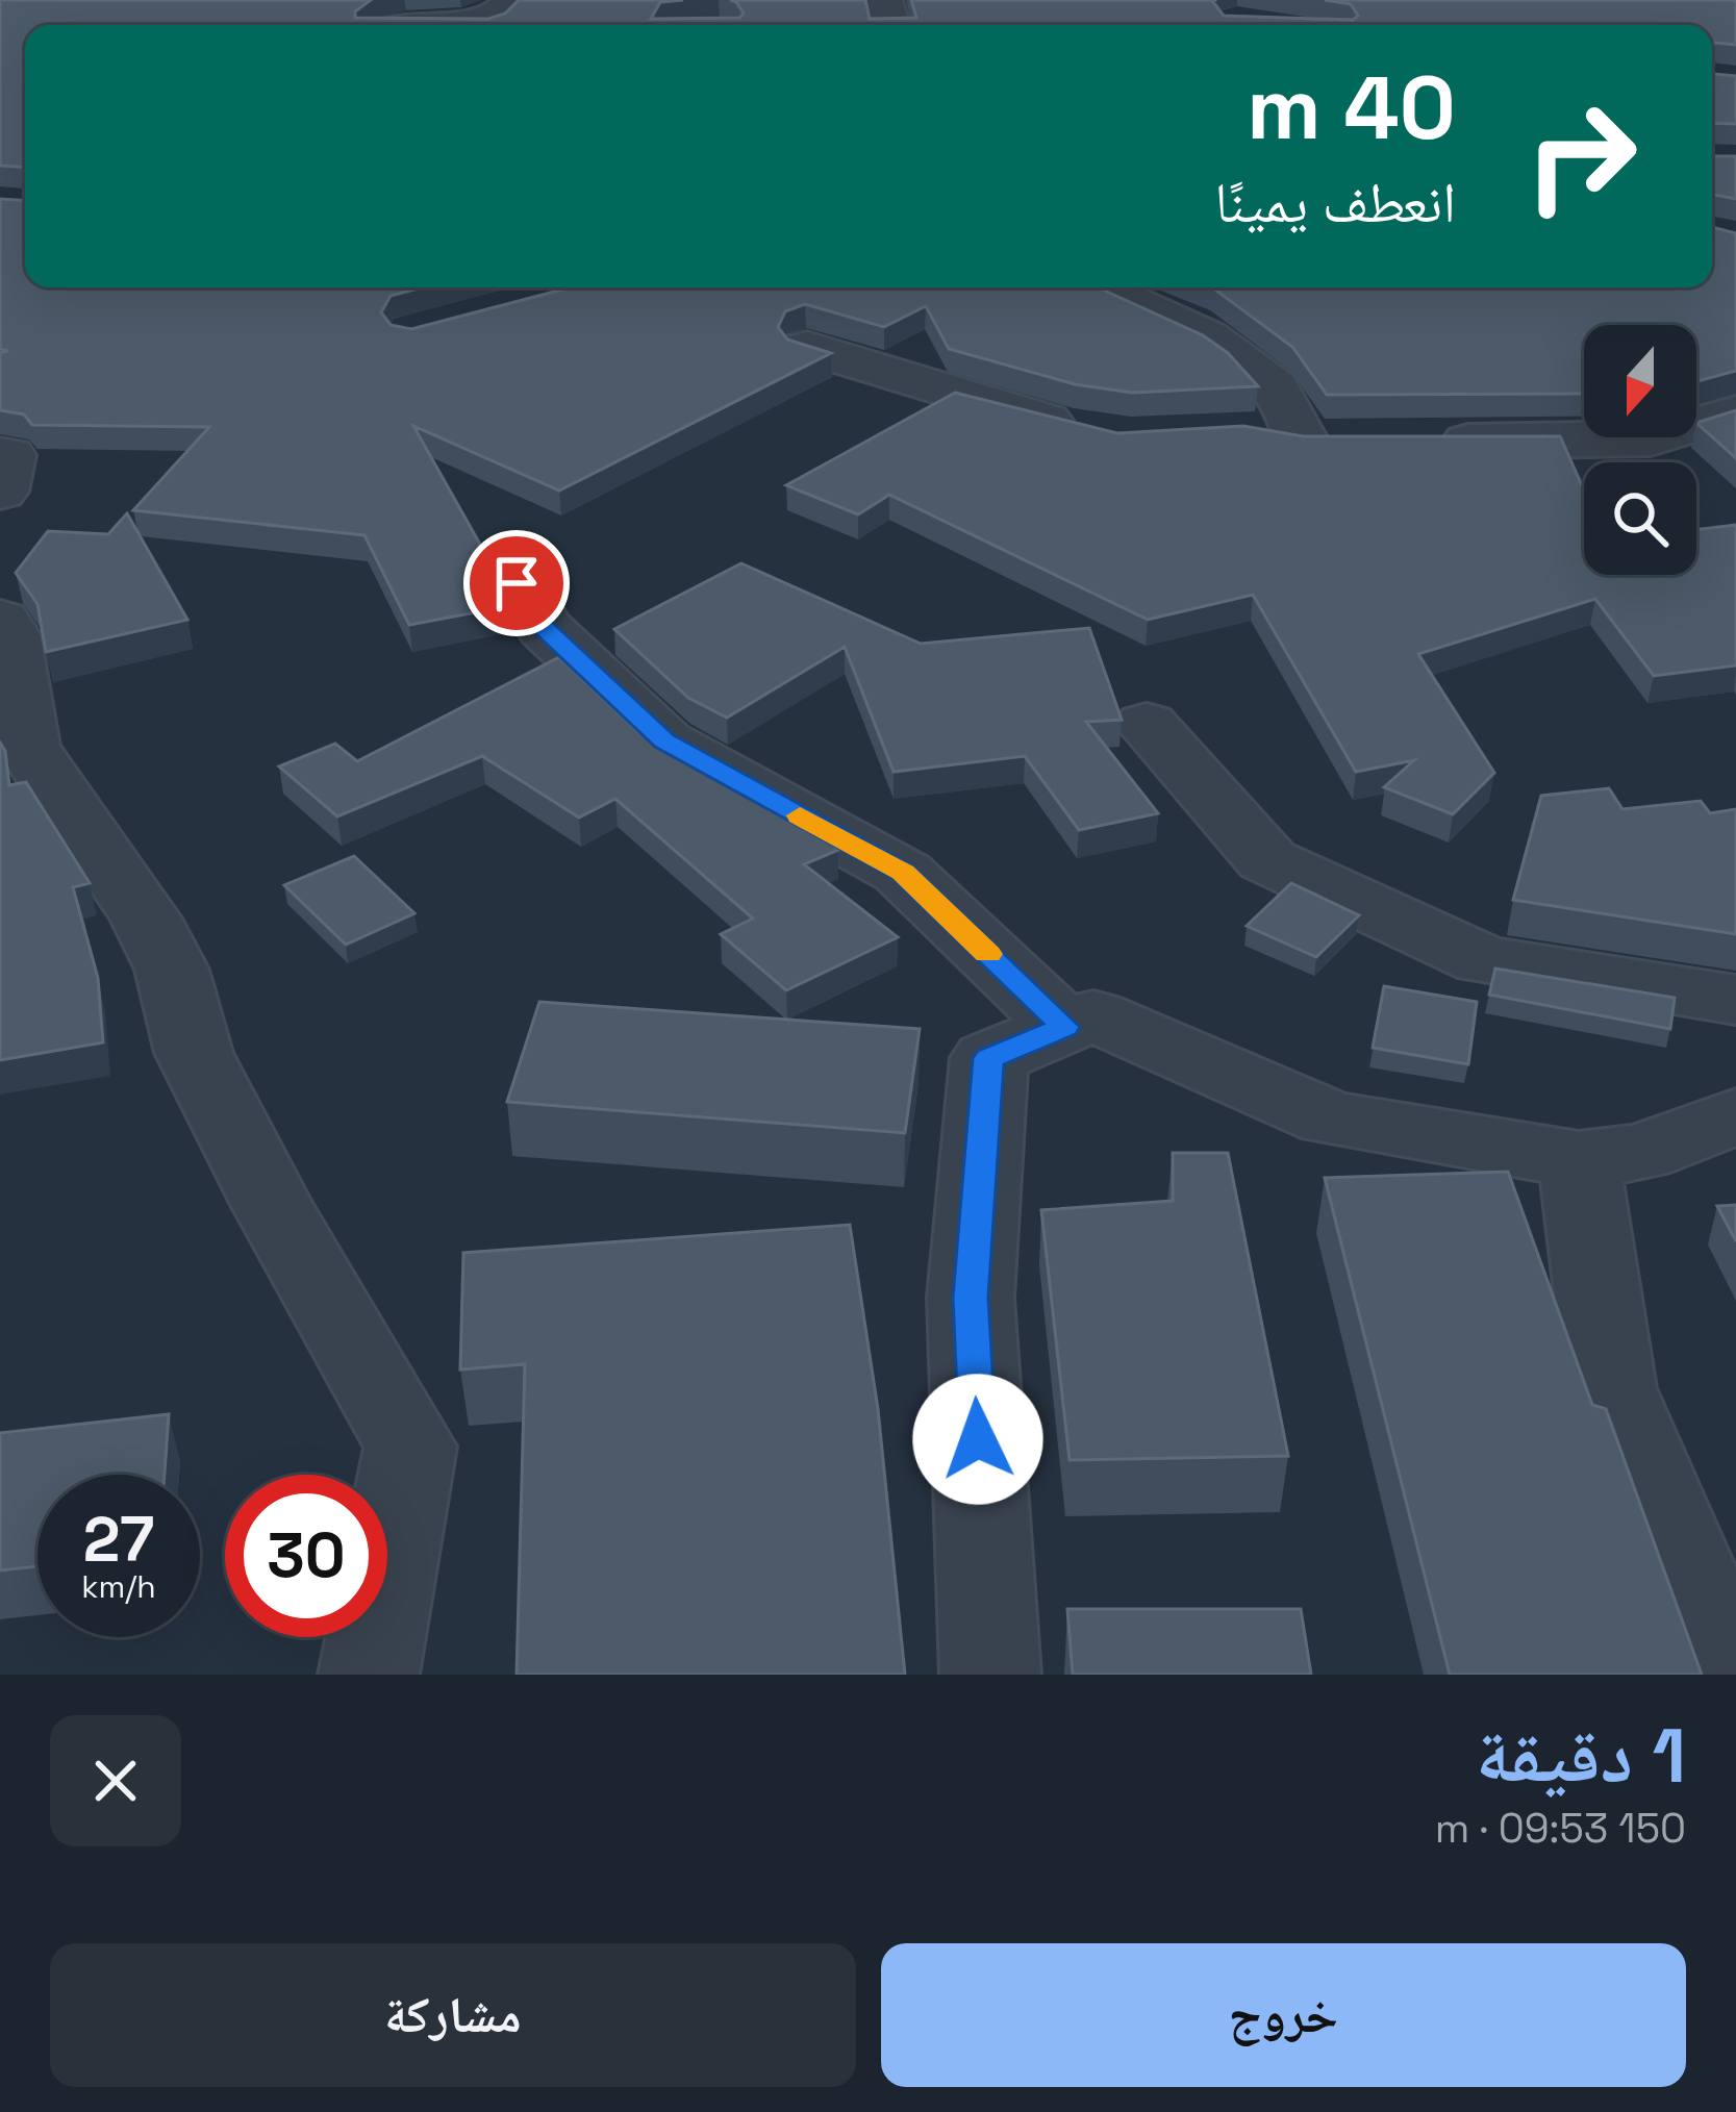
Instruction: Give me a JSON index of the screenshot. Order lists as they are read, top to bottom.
{
  "north": "bottom",
  "page": {
    "turn": ["40 m", "انعطف يمينًا"],
    "speed": "27 km/h",
    "limit": "30",
    "heading": ["1 دقيقة", "150 m · 09:53"],
    "buttons": ["خروج", "مشاركة"]
  }
}
